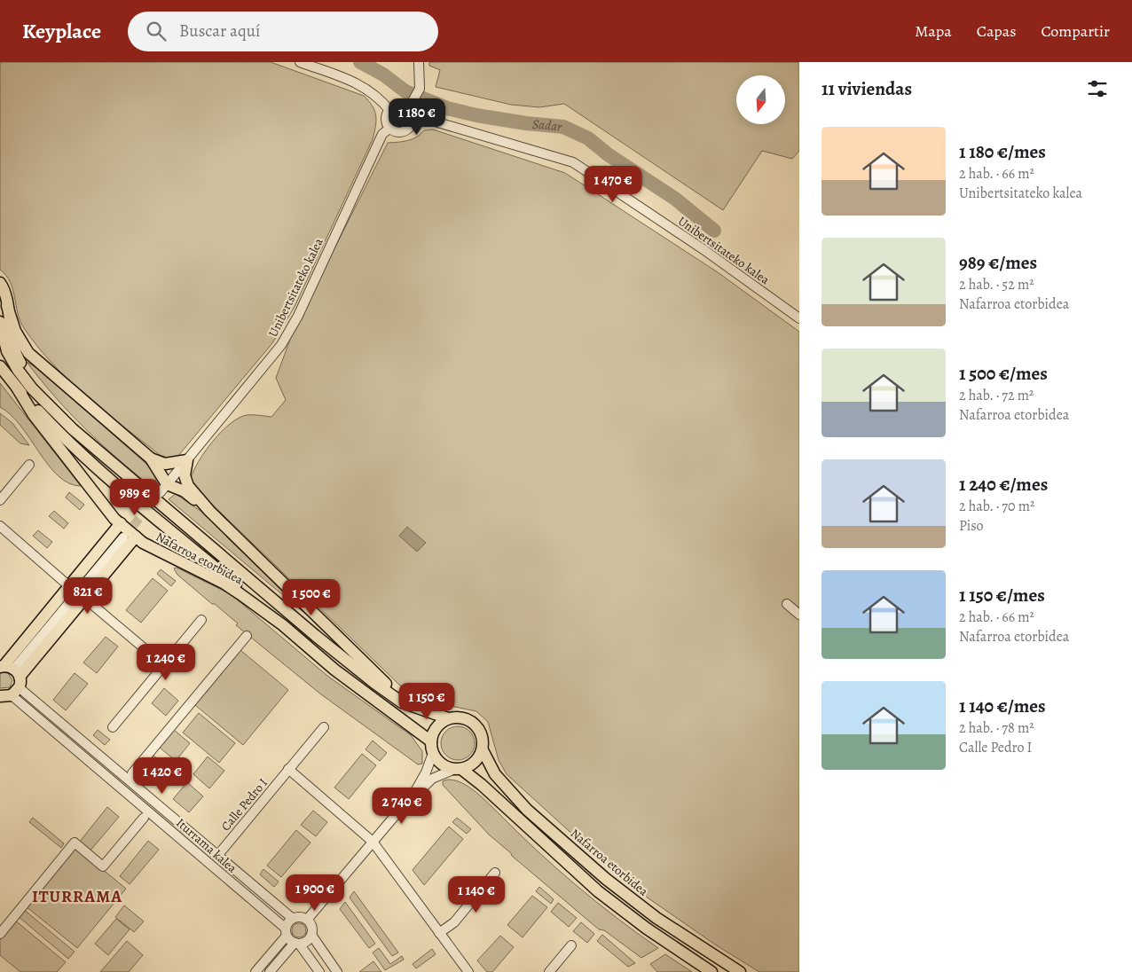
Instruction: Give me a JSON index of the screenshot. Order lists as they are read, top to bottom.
{
  "streets": {
    "main road": ["Nafarroa etorbidea"],
    "street": ["Unibertsitateko kalea", "Calle Pedro I", "Iturrama kalea"]
  },
  "crossings": [
    ["Calle Pedro I", "Iturrama kalea"]
  ],
  "districts": ["ITURRAMA"],
  "water": ["Sadar"],
  "north": "bottom",
  "page": {
    "header": "Keyplace",
    "search": "Buscar aquí",
    "nav": ["Mapa", "Capas", "Compartir"],
    "heading": "11 viviendas",
    "price": [
      "1 180 €",
      "1 470 €",
      "989 €",
      "821 €",
      "1 500 €",
      "1 240 €",
      "1 150 €",
      "1 420 €",
      "2 740 €",
      "1 900 €",
      "1 140 €"
    ],
    "list": [
      {
        "name": "1 180 €/mes",
        "note": "2 hab. · 66 m² · Unibertsitateko kalea"
      },
      {
        "name": "989 €/mes",
        "note": "2 hab. · 52 m² · Nafarroa etorbidea"
      },
      {
        "name": "1 500 €/mes",
        "note": "2 hab. · 72 m² · Nafarroa etorbidea"
      },
      {
        "name": "1 240 €/mes",
        "note": "2 hab. · 70 m² · Piso"
      },
      {
        "name": "1 150 €/mes",
        "note": "2 hab. · 66 m² · Nafarroa etorbidea"
      },
      {
        "name": "1 140 €/mes",
        "note": "2 hab. · 78 m² · Calle Pedro I"
      }
    ]
  }
}
